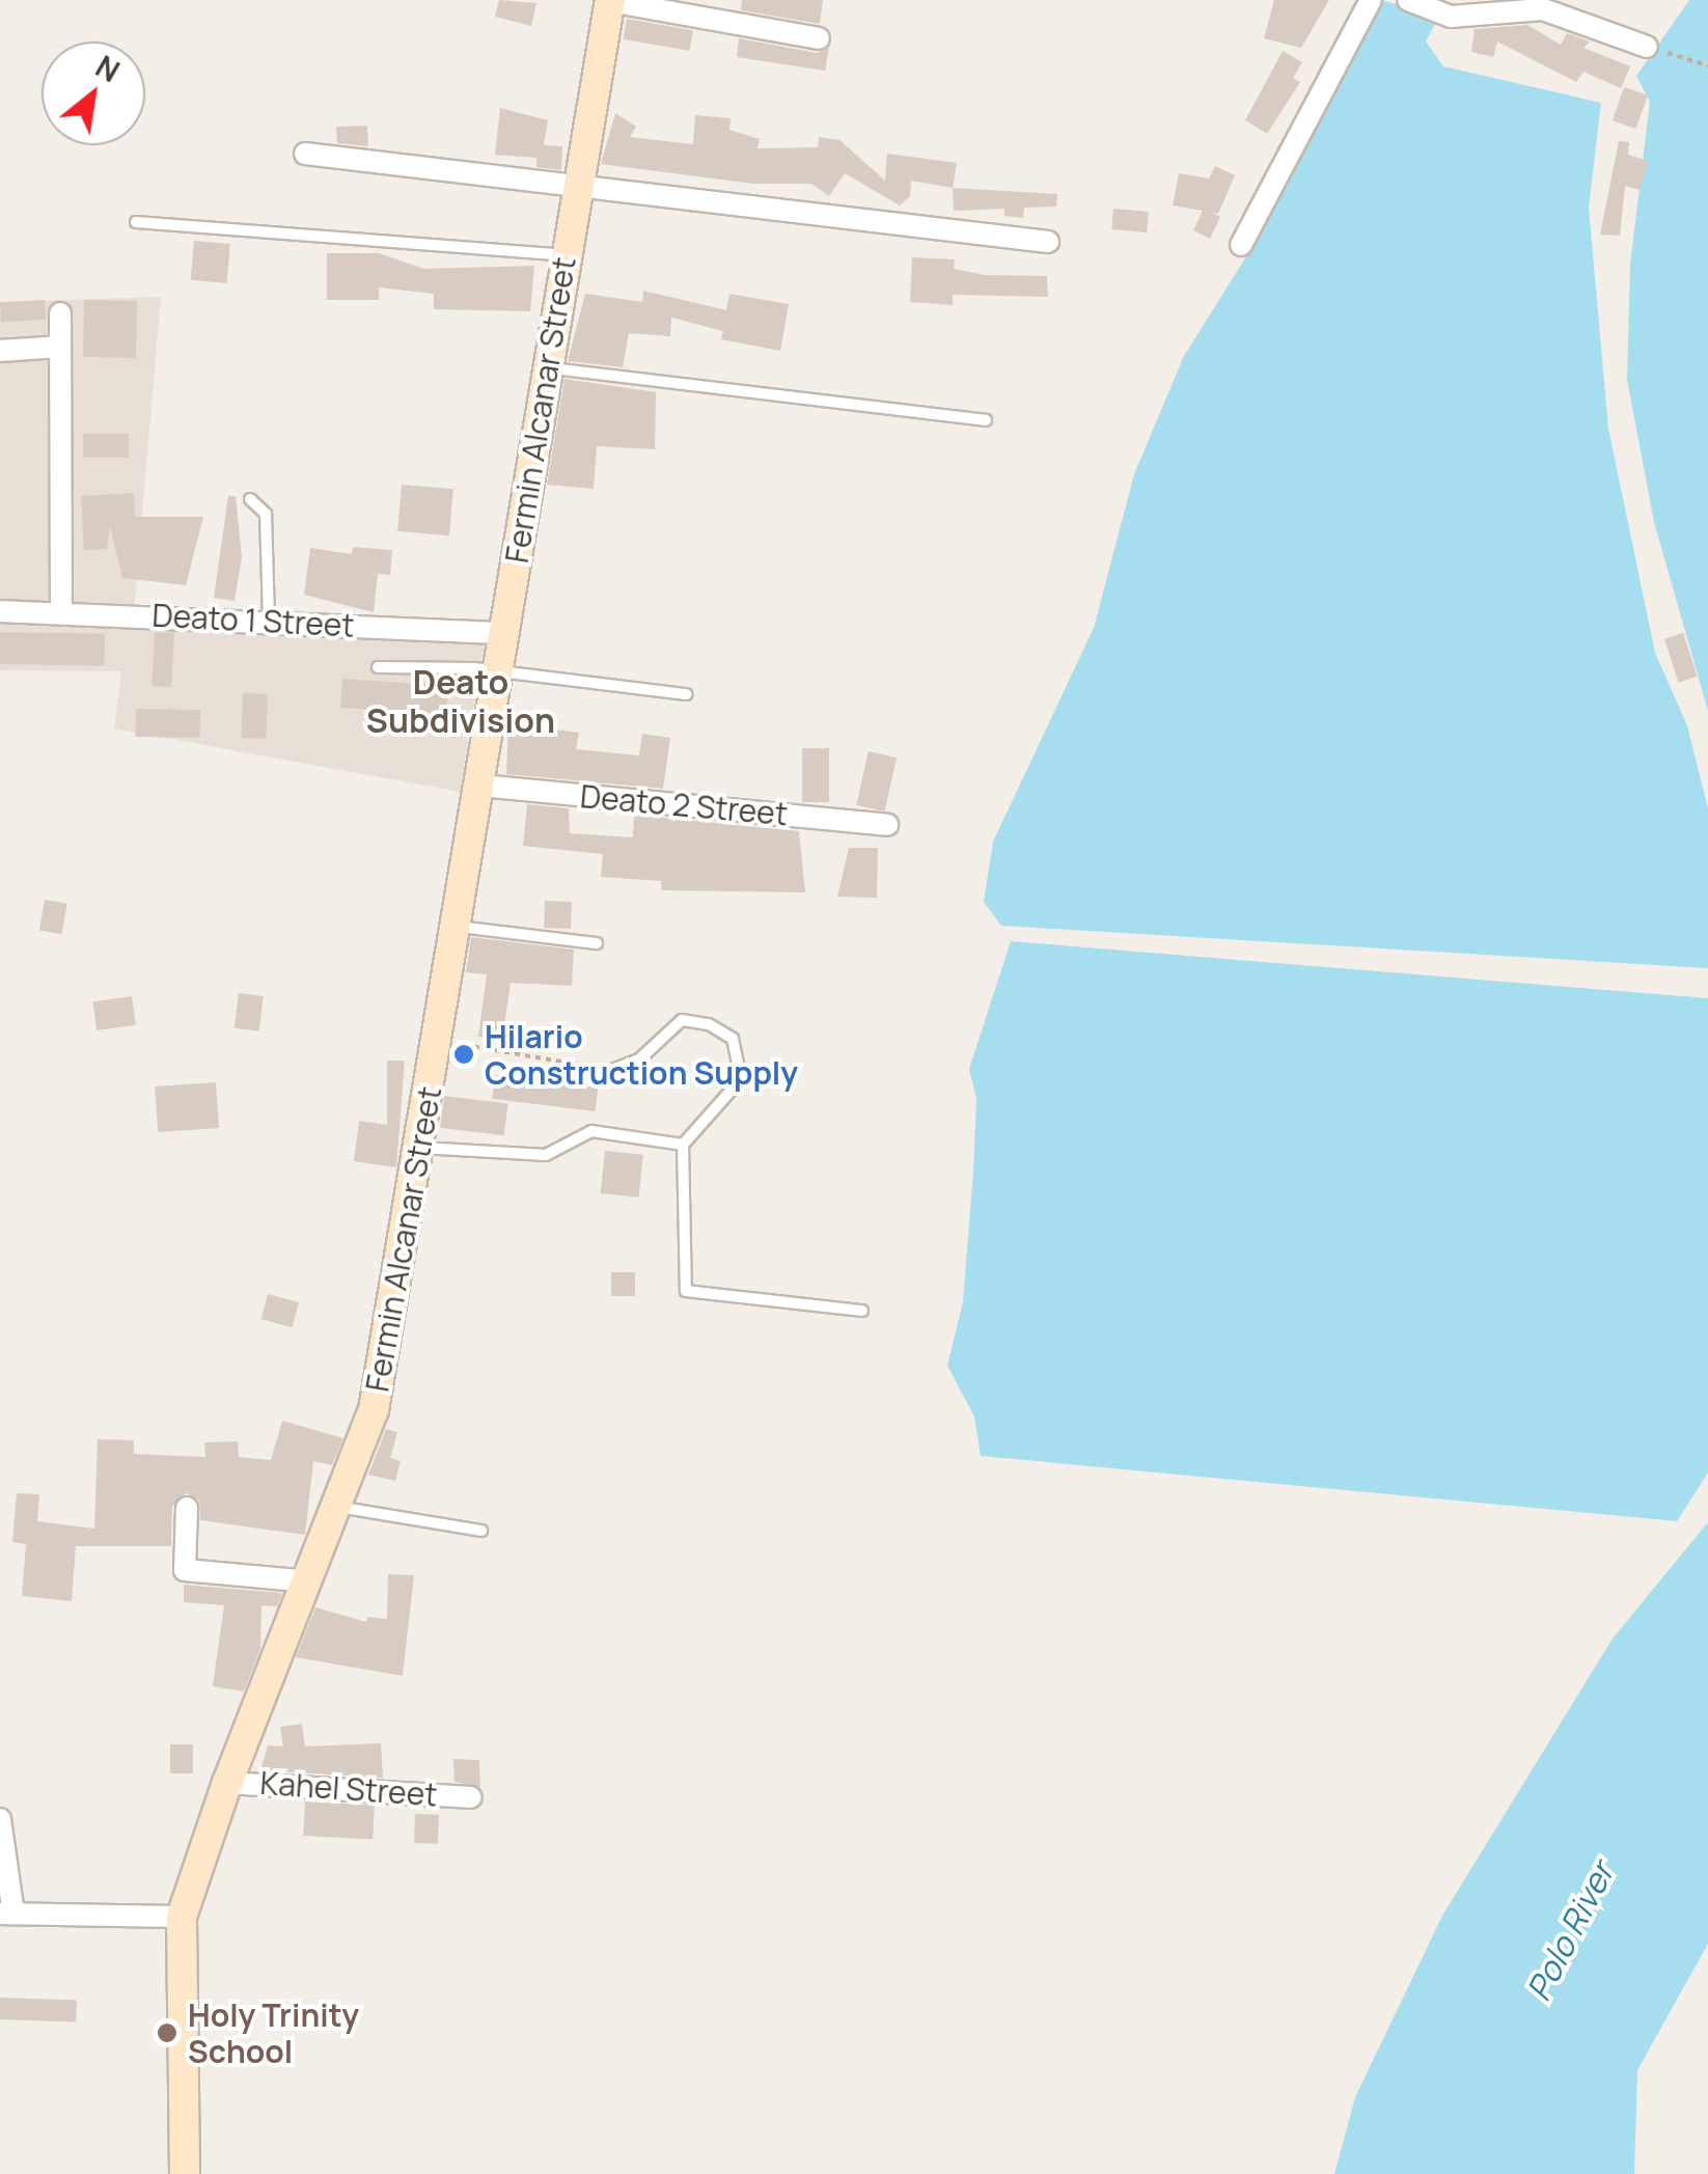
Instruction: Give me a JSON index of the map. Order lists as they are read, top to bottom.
{
  "streets": {
    "main road": ["Fermin Alcanar Street"],
    "street": ["Deato 1 Street", "Deato 2 Street", "Kahel Street"]
  },
  "crossings": [
    ["Fermin Alcanar Street", "Deato 1 Street"],
    ["Fermin Alcanar Street", "Deato 2 Street"],
    ["Fermin Alcanar Street", "Kahel Street"]
  ],
  "districts": ["Deato Subdivision"],
  "water": ["Polo River"],
  "places": ["Hilario Construction Supply", "Holy Trinity School"],
  "north": "top right"
}
